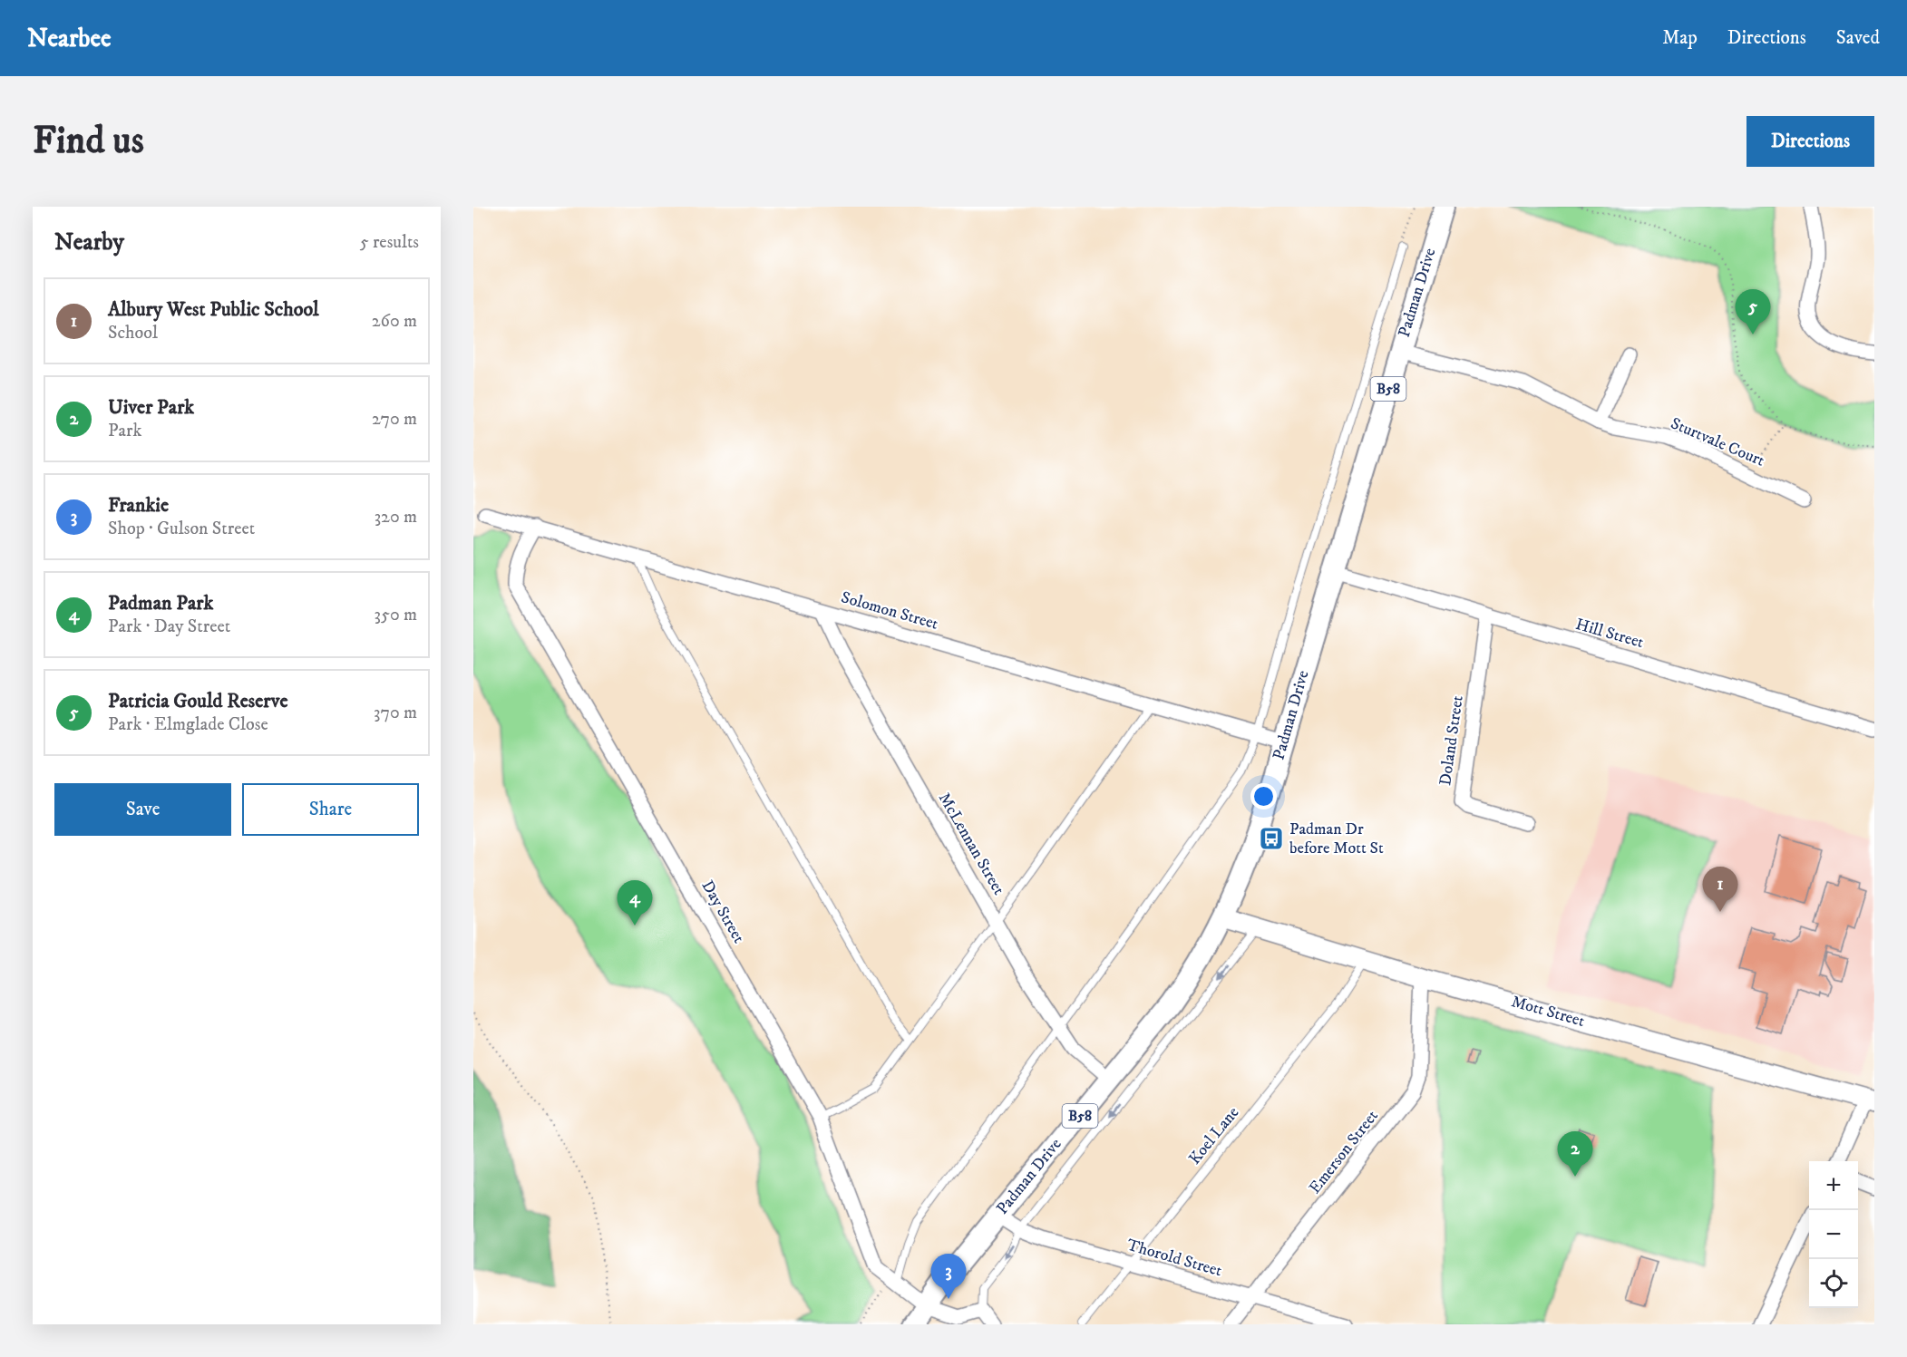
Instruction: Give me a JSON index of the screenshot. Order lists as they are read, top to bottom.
{
  "streets": {
    "main road": ["Padman Drive", "B58"],
    "street": [
      "Sturtvale Court",
      "Solomon Street",
      "Hill Street",
      "Doland Street",
      "McLennan Street",
      "Day Street",
      "Mott Street",
      "Emerson Street",
      "Thorold Street"
    ],
    "lane": ["Koel Lane"]
  },
  "crossings": [
    ["Padman Drive", "Sturtvale Court"],
    ["Padman Drive", "Solomon Street"],
    ["Padman Drive", "Hill Street"],
    ["Padman Drive", "McLennan Street"],
    ["Padman Drive", "Day Street"],
    ["Padman Drive", "Mott Street"],
    ["Padman Drive", "Thorold Street"],
    ["Solomon Street", "McLennan Street"],
    ["Solomon Street", "Day Street"],
    ["Hill Street", "Doland Street"],
    ["Mott Street", "Koel Lane"],
    ["Mott Street", "Emerson Street"],
    ["Koel Lane", "Thorold Street"],
    ["Emerson Street", "Thorold Street"]
  ],
  "places": {
    "bus stop": ["Padman Dr before Mott St"]
  },
  "page": {
    "header": "Nearbee",
    "nav": ["Map", "Directions", "Saved"],
    "buttons": [
      "Directions",
      ["Save", "Share"]
    ],
    "title": "Find us",
    "heading": ["Nearby", "5 results"],
    "list": [
      {
        "mark": "1",
        "name": "Albury West Public School",
        "note": "School",
        "value": "260 m"
      },
      {
        "mark": "2",
        "name": "Uiver Park",
        "note": "Park",
        "value": "270 m"
      },
      {
        "mark": "3",
        "name": "Frankie",
        "note": "Shop · Gulson Street",
        "value": "320 m"
      },
      {
        "mark": "4",
        "name": "Padman Park",
        "note": "Park · Day Street",
        "value": "350 m"
      },
      {
        "mark": "5",
        "name": "Patricia Gould Reserve",
        "note": "Park · Elmglade Close",
        "value": "370 m"
      }
    ],
    "pins": [
      "5",
      "1",
      "4",
      "2",
      "3"
    ],
    "map_buttons": ["+", "−"]
  }
}
